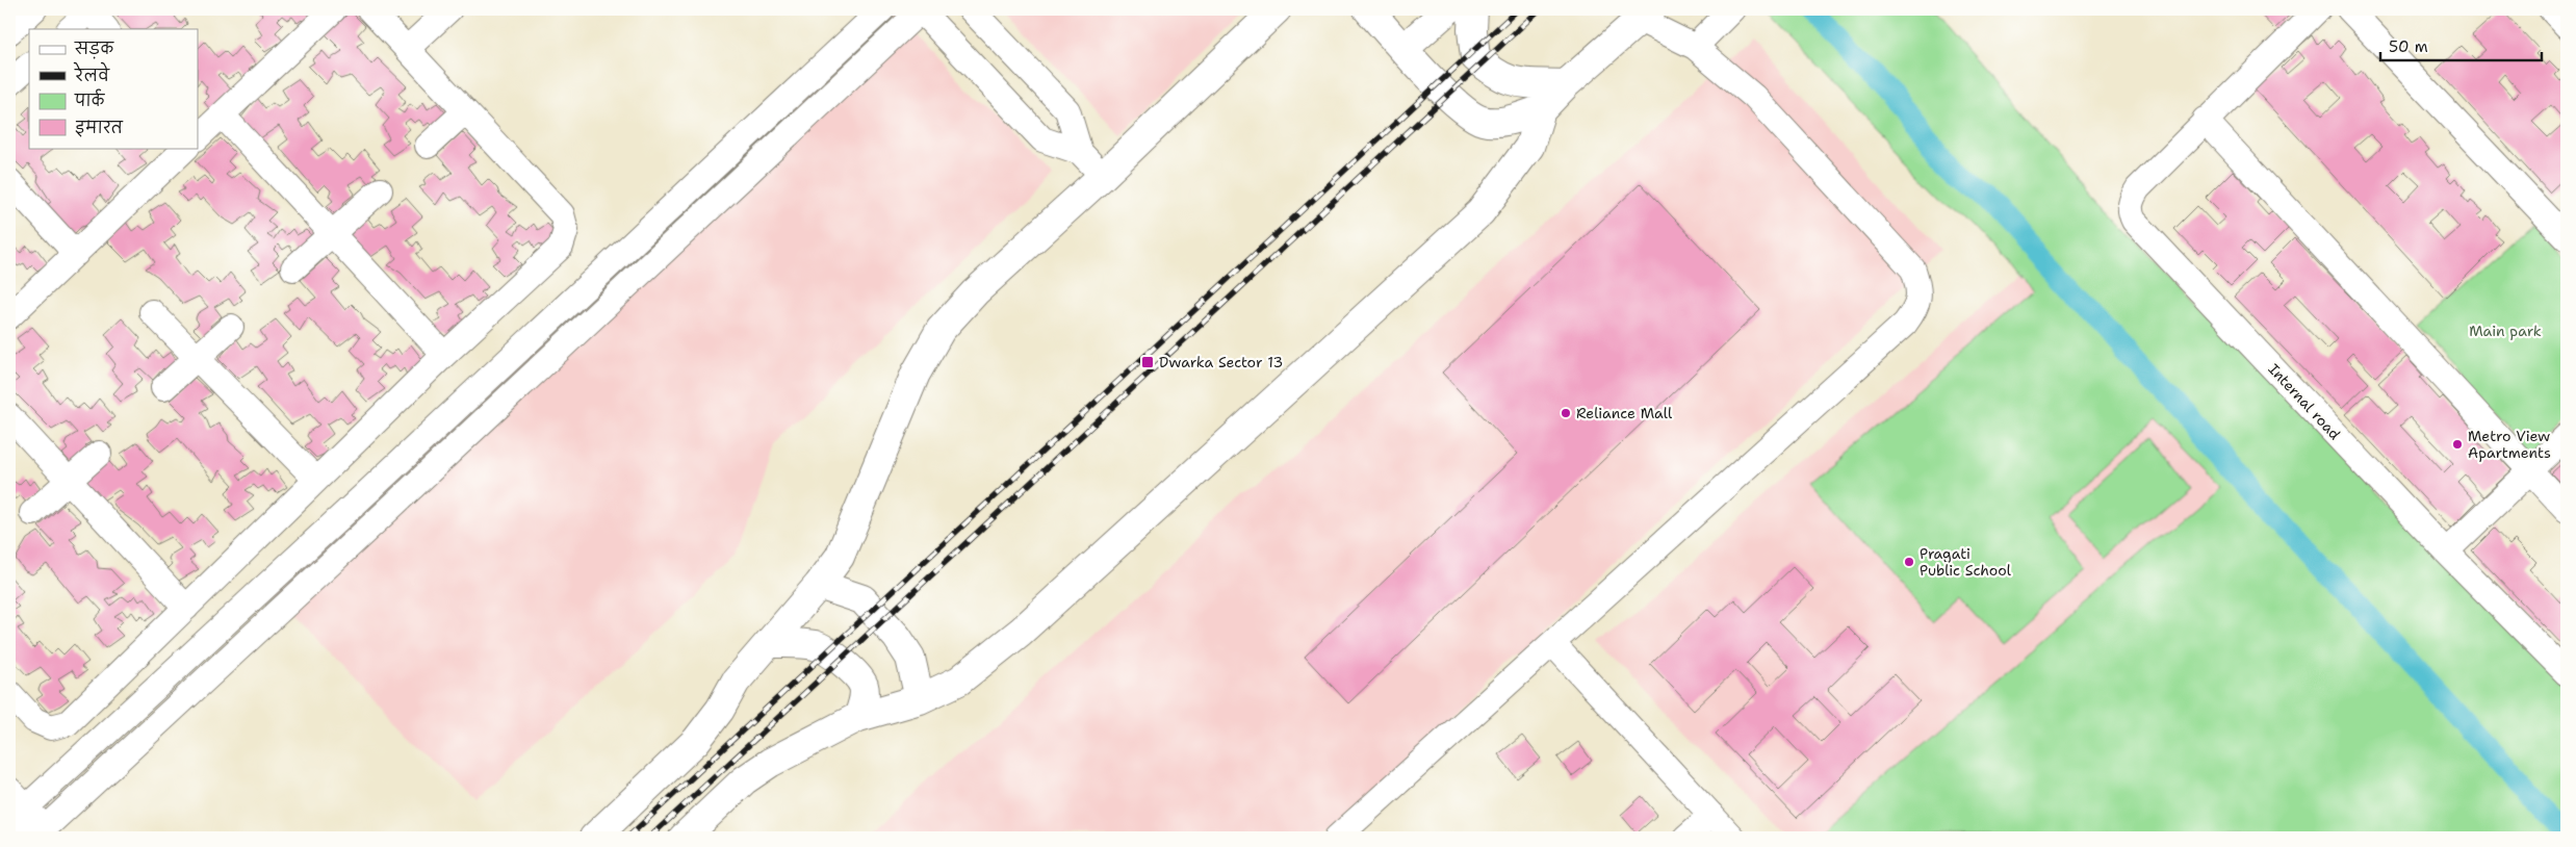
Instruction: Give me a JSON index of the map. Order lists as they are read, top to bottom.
{
  "streets": {
    "street": ["Internal road"]
  },
  "parks": ["Main park"],
  "places": {
    "transit": ["Dwarka Sector 13"],
    "other": ["Reliance Mall", "Metro View Apartments", "Pragati Public School"]
  },
  "legend": [
    "सड़क",
    "रेलवे",
    "पार्क",
    "इमारत"
  ],
  "scale_bar": "50 m"
}
